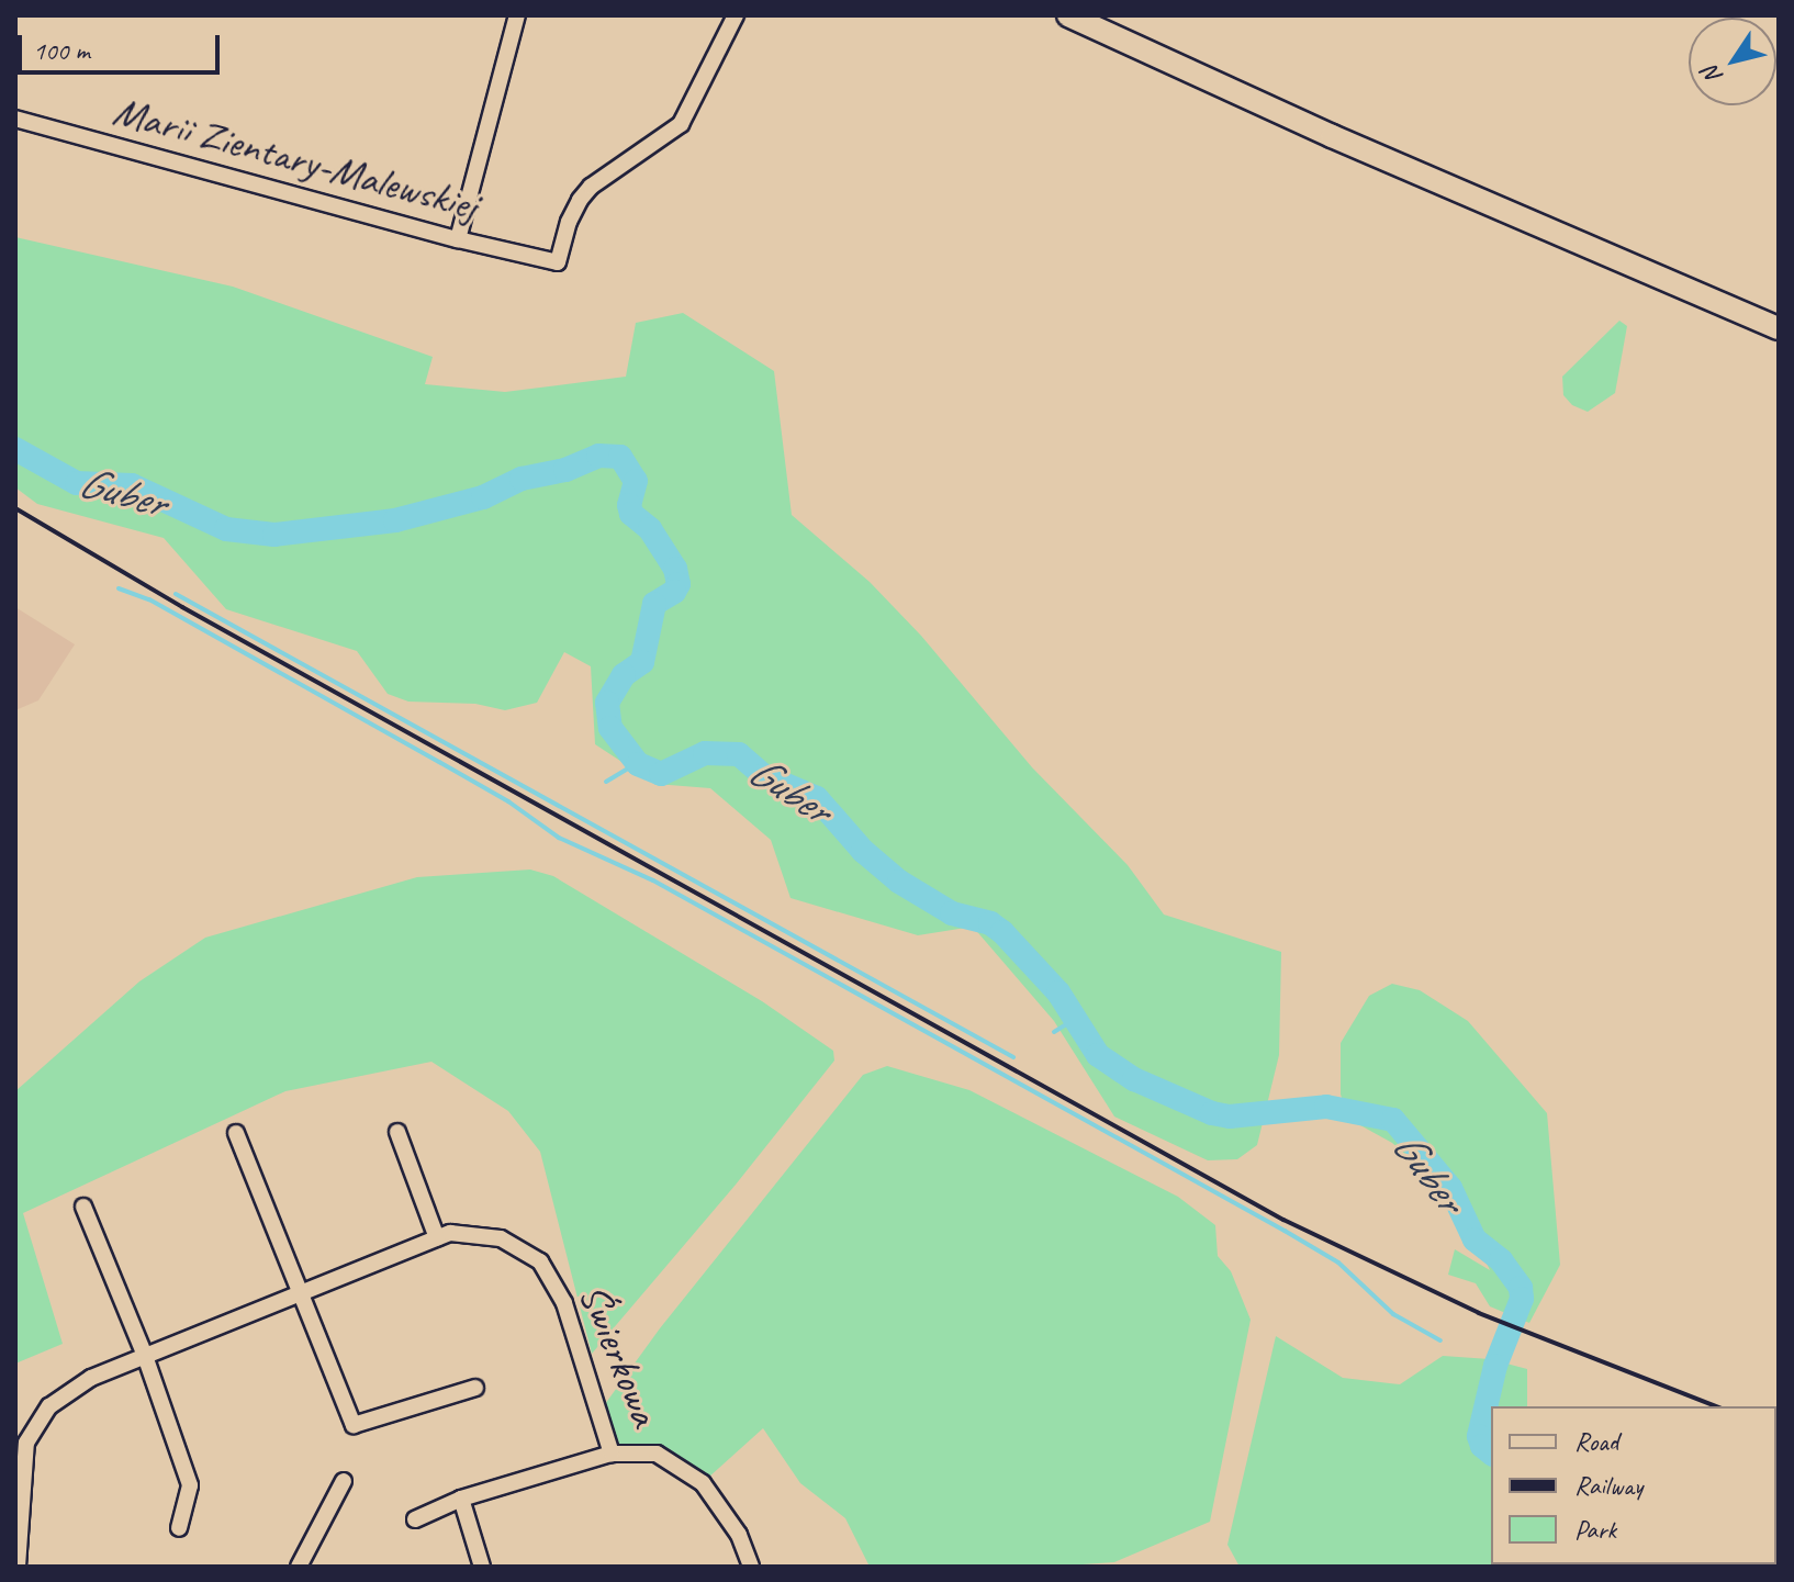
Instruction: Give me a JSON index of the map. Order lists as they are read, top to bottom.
{
  "streets": {
    "street": ["Marii Zientary-Malewskiej", "Świerkowa"]
  },
  "water": ["Guber"],
  "legend": ["Road", "Railway", "Park"],
  "scale_bar": "100 m",
  "north": "bottom left"
}
